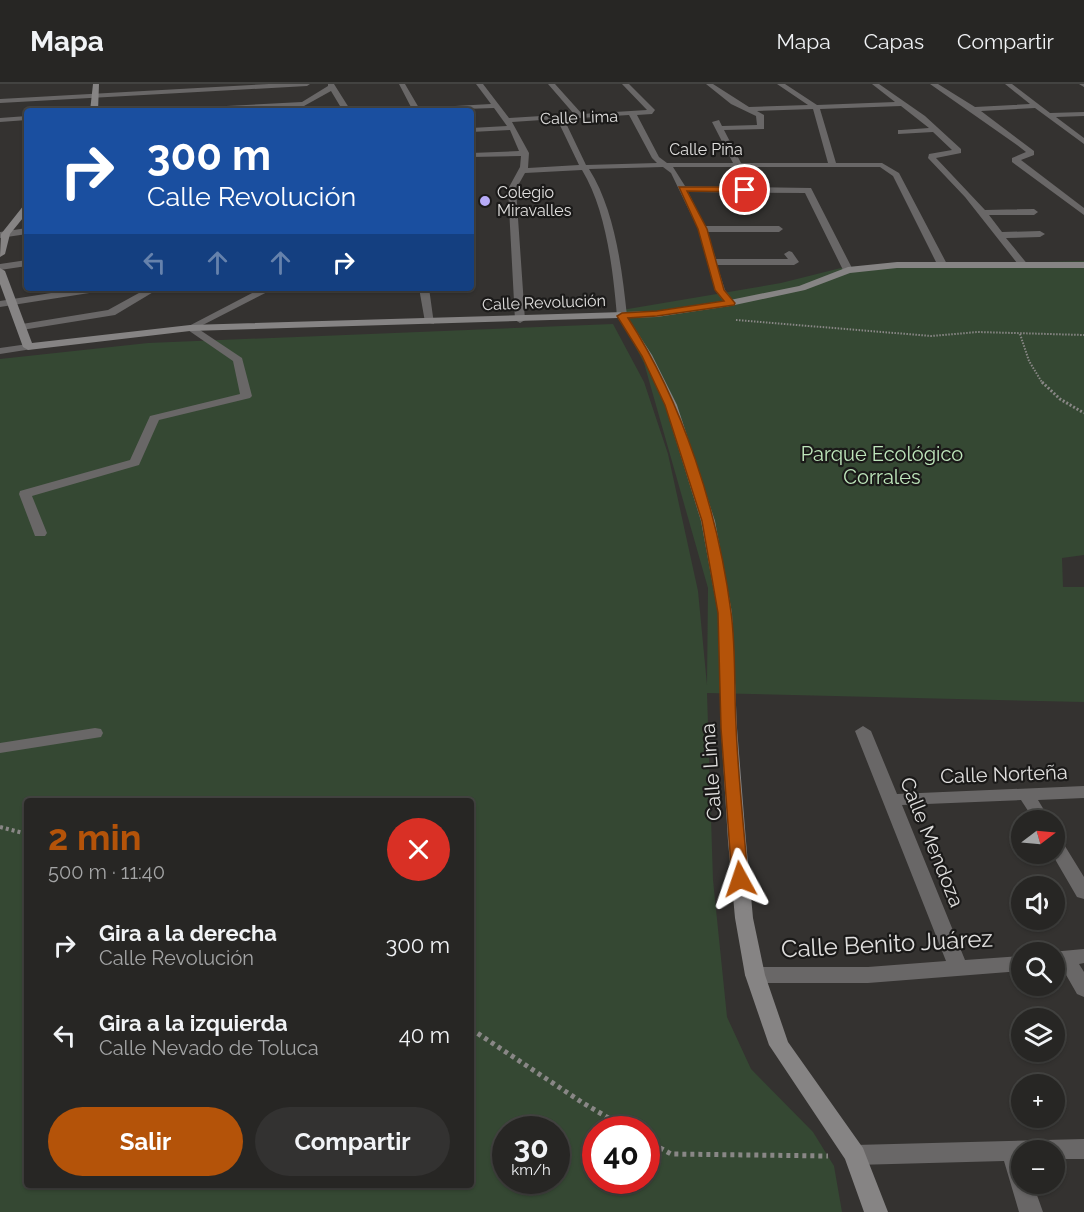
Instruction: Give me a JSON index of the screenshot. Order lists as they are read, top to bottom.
{
  "streets": {
    "street": [
      "Calle Lima",
      "Calle Piña",
      "Calle Revolución",
      "Calle Norteña",
      "Calle Mendoza",
      "Calle Benito Juárez"
    ]
  },
  "crossings": [
    ["Calle Lima", "Calle Revolución"],
    ["Calle Lima", "Calle Benito Juárez"],
    ["Calle Piña", "Calle Revolución"],
    ["Calle Norteña", "Calle Mendoza"],
    ["Calle Mendoza", "Calle Benito Juárez"]
  ],
  "parks": ["Parque Ecológico Corrales"],
  "places": ["Colegio Miravalles"],
  "north": "right",
  "page": {
    "header": "Mapa",
    "nav": ["Mapa", "Capas", "Compartir"],
    "turn": ["300 m", "Calle Revolución"],
    "heading": ["2 min", "500 m · 11:40"],
    "map_buttons": ["+", "−"],
    "list": [
      {
        "name": "Gira a la derecha",
        "note": "Calle Revolución",
        "value": "300 m"
      },
      {
        "name": "Gira a la izquierda",
        "note": "Calle Nevado de Toluca",
        "value": "40 m"
      }
    ],
    "buttons": ["Salir", "Compartir"],
    "speed": "30 km/h",
    "limit": "40"
  }
}
